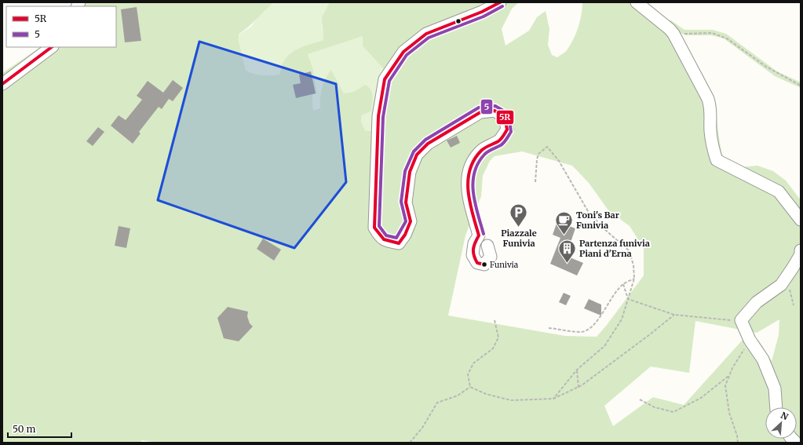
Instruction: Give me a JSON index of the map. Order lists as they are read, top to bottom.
{
  "places": {
    "parking": ["Piazzale Funivia"],
    "cafe": ["Toni's Bar Funivia"],
    "building": ["Partenza funivia Piani d'Erna"],
    "other": ["Funivia"]
  },
  "lines": ["transit line 5R", "transit line 5"],
  "legend": ["5R", "5"],
  "scale_bar": "50 m",
  "north": "top right"
}
